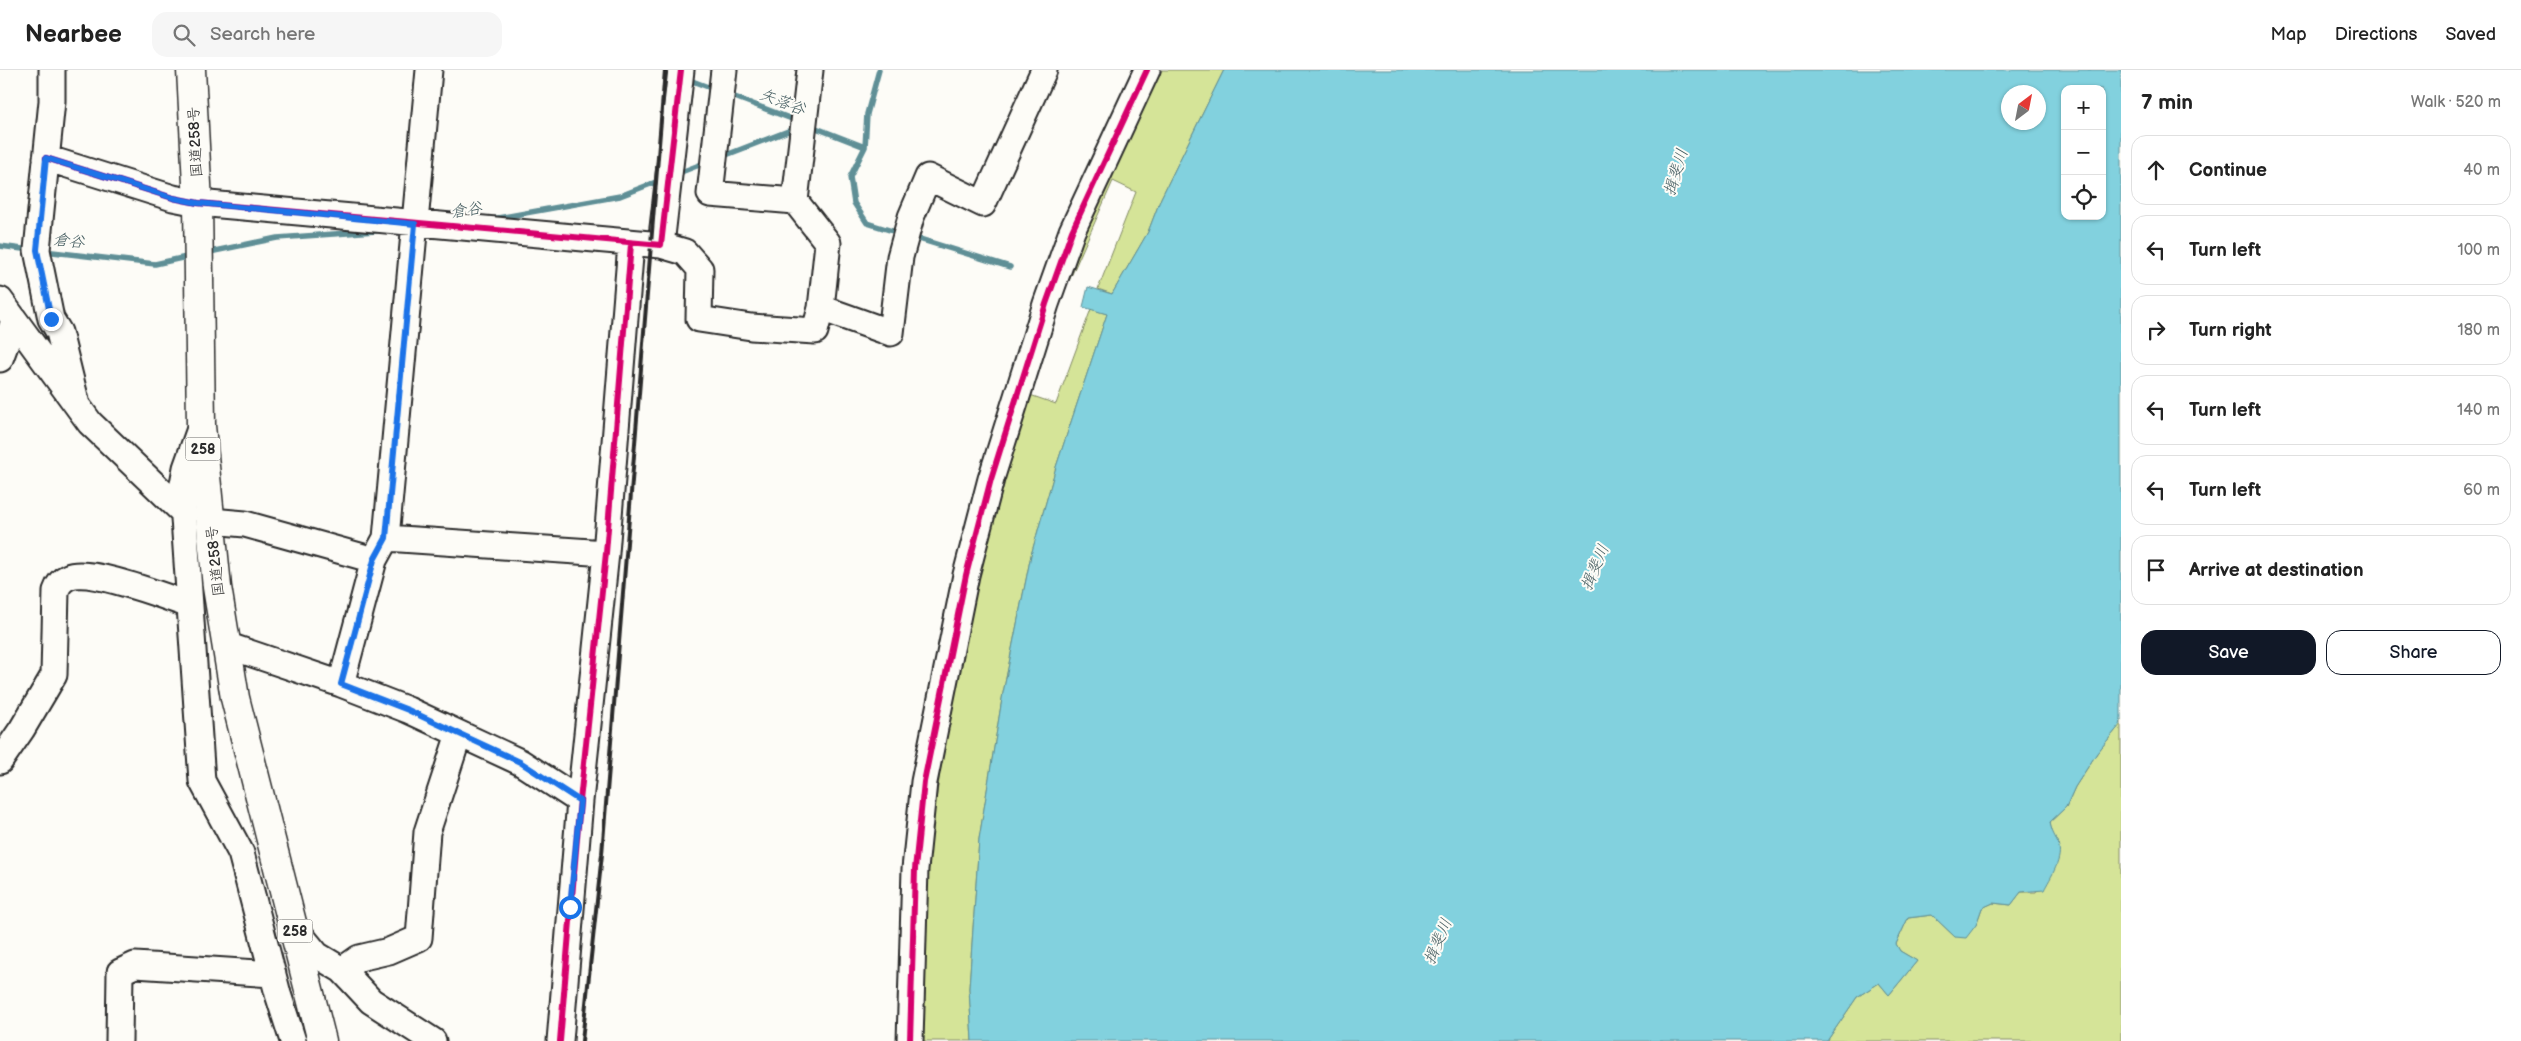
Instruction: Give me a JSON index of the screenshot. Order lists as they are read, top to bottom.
{
  "streets": {
    "highway": ["国道258号", "258"]
  },
  "water": ["矢落谷", "揖斐川", "倉谷"],
  "north": "top right",
  "page": {
    "header": "Nearbee",
    "search": "Search here",
    "nav": ["Map", "Directions", "Saved"],
    "heading": ["7 min", "Walk · 520 m"],
    "map_buttons": ["+", "−"],
    "list": [
      ["Continue", "40 m"],
      ["Turn left", "100 m"],
      ["Turn right", "180 m"],
      ["Turn left", "140 m"],
      ["Turn left", "60 m"],
      "Arrive at destination"
    ],
    "buttons": ["Save", "Share"]
  }
}
